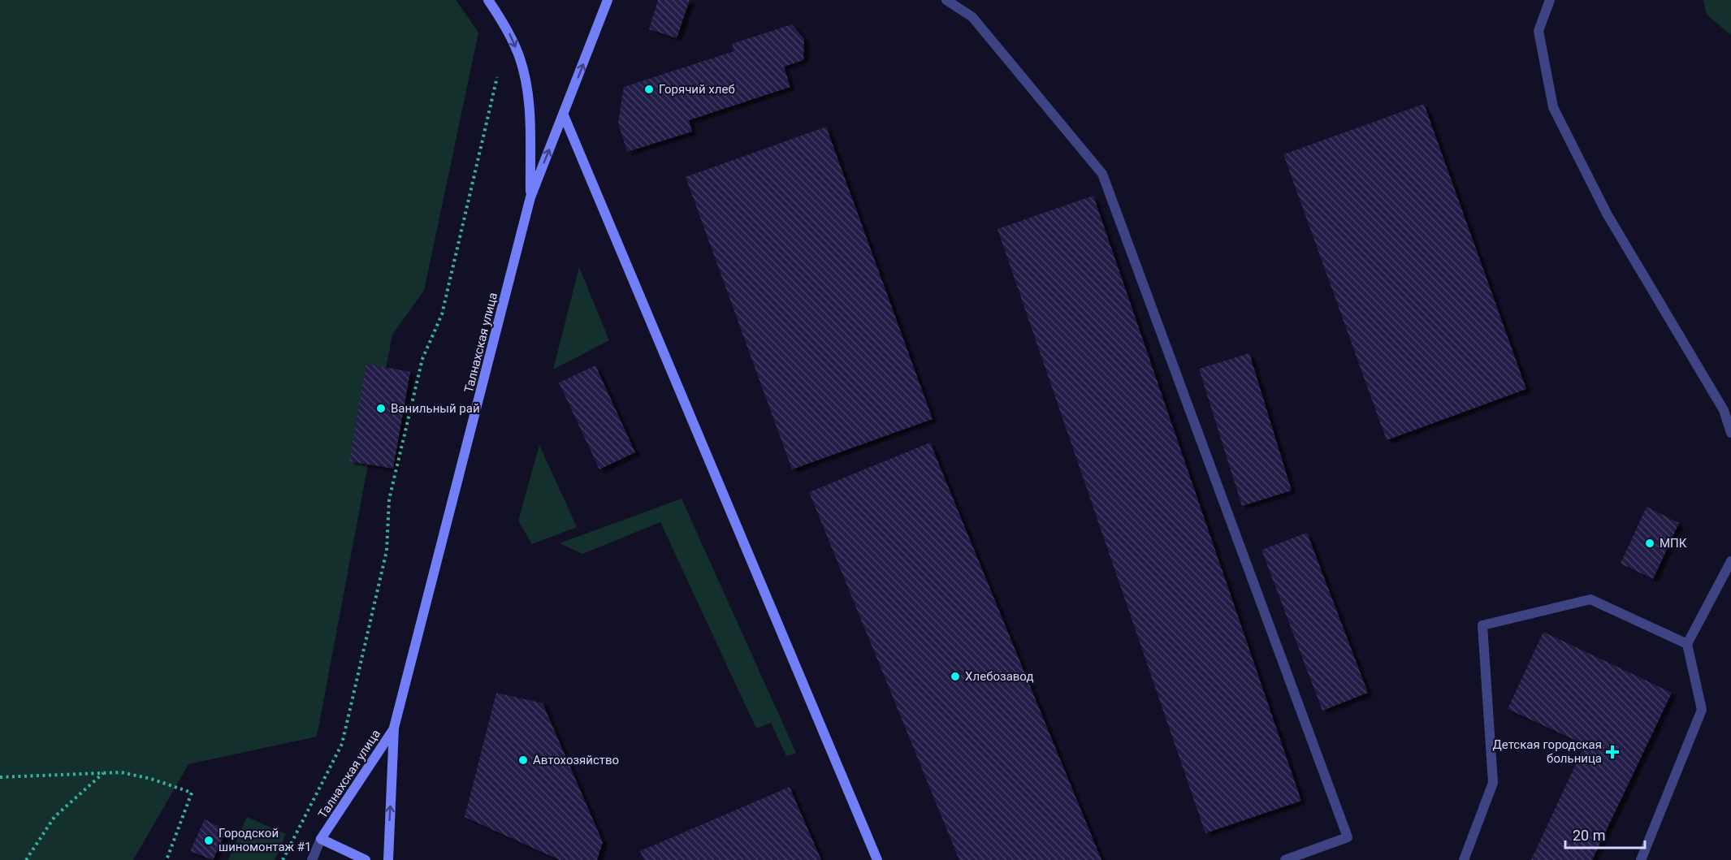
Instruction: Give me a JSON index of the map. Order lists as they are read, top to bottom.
{
  "streets": {
    "main road": ["Талнахская улица"]
  },
  "places": {
    "other": [
      "Горячий хлеб",
      "Ванильный рай",
      "МПК",
      "Хлебозавод",
      "Автохозяйство",
      "Городской шиномонтаж #1"
    ],
    "health": ["Детская городская больница"]
  },
  "scale_bar": "20 m"
}
